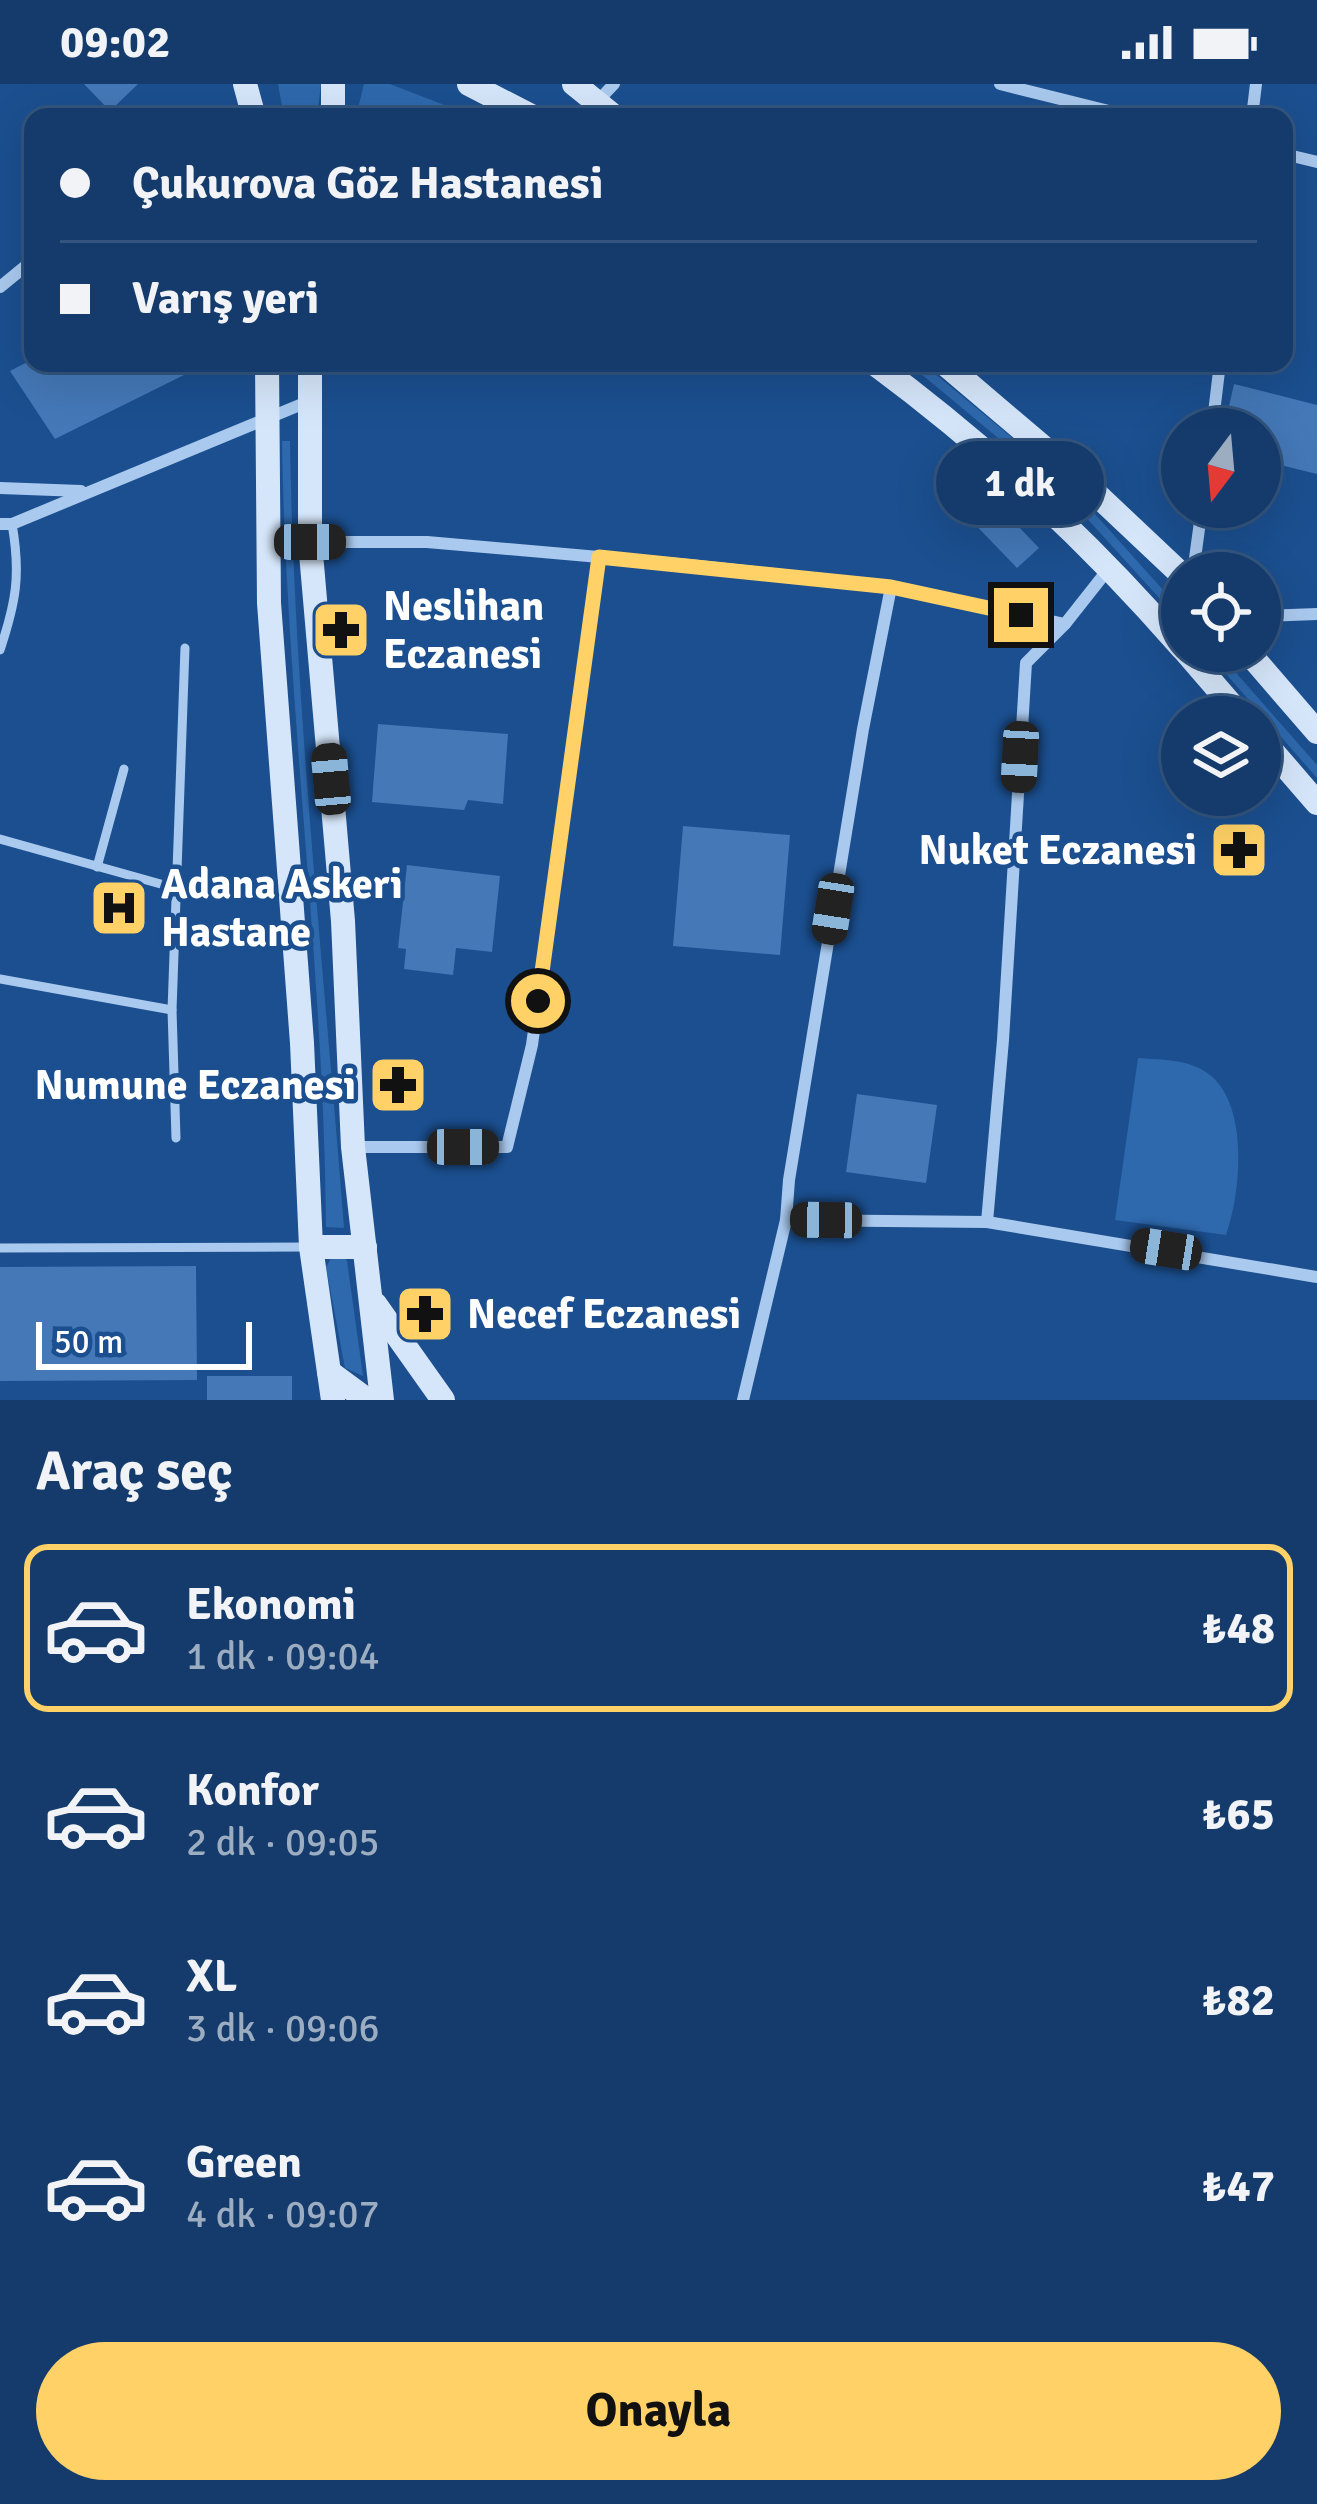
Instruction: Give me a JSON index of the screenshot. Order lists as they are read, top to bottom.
{
  "places": {
    "pharmacy": [
      "Neslihan Eczanesi",
      "Nuket Eczanesi",
      "Numune Eczanesi",
      "Necef Eczanesi"
    ],
    "hospital": ["Adana Askeri Hastane"]
  },
  "scale_bar": "50 m",
  "north": "bottom",
  "page": {
    "status": "09:02",
    "banner": ["Çukurova Göz Hastanesi", "Varış yeri"],
    "bubble": "1 dk",
    "scale": "50 m",
    "heading": "Araç seç",
    "list": [
      {
        "name": "Ekonomi",
        "note": "1 dk · 09:04",
        "value": "₺48"
      },
      {
        "name": "Konfor",
        "note": "2 dk · 09:05",
        "value": "₺65"
      },
      {
        "name": "XL",
        "note": "3 dk · 09:06",
        "value": "₺82"
      },
      {
        "name": "Green",
        "note": "4 dk · 09:07",
        "value": "₺47"
      }
    ],
    "buttons": "Onayla"
  }
}
